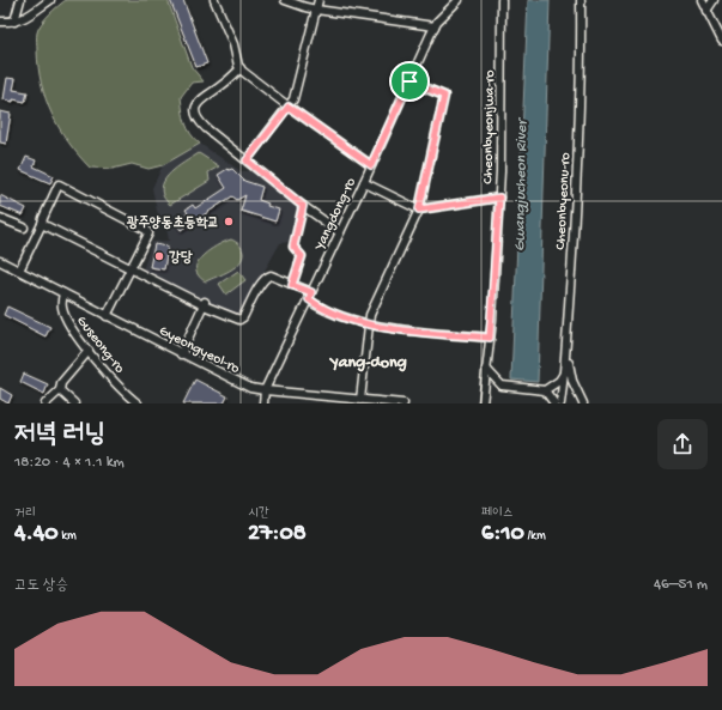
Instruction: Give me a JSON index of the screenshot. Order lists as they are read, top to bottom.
{
  "streets": {
    "street": [
      "Cheonbyeonjwa-ro",
      "Cheonbyeonu-ro",
      "Yangdong-ro",
      "Guseong-ro",
      "Gyeongyeol-ro"
    ]
  },
  "crossings": [
    ["Yangdong-ro", "Gyeongyeol-ro"],
    ["Guseong-ro", "Gyeongyeol-ro"]
  ],
  "districts": ["Yang-dong"],
  "water": ["Gwangjucheon River"],
  "places": ["광주양동초등학교", "강당"],
  "page": {
    "heading": ["저녁 러닝", "18:20 · 4 × 1.1 km"],
    "stats": [
      ["거리", "4.40 km"],
      ["시간", "27:08"],
      ["페이스", "6:10 /km"]
    ],
    "chart": ["고도 상승", "46–51 m"]
  }
}
